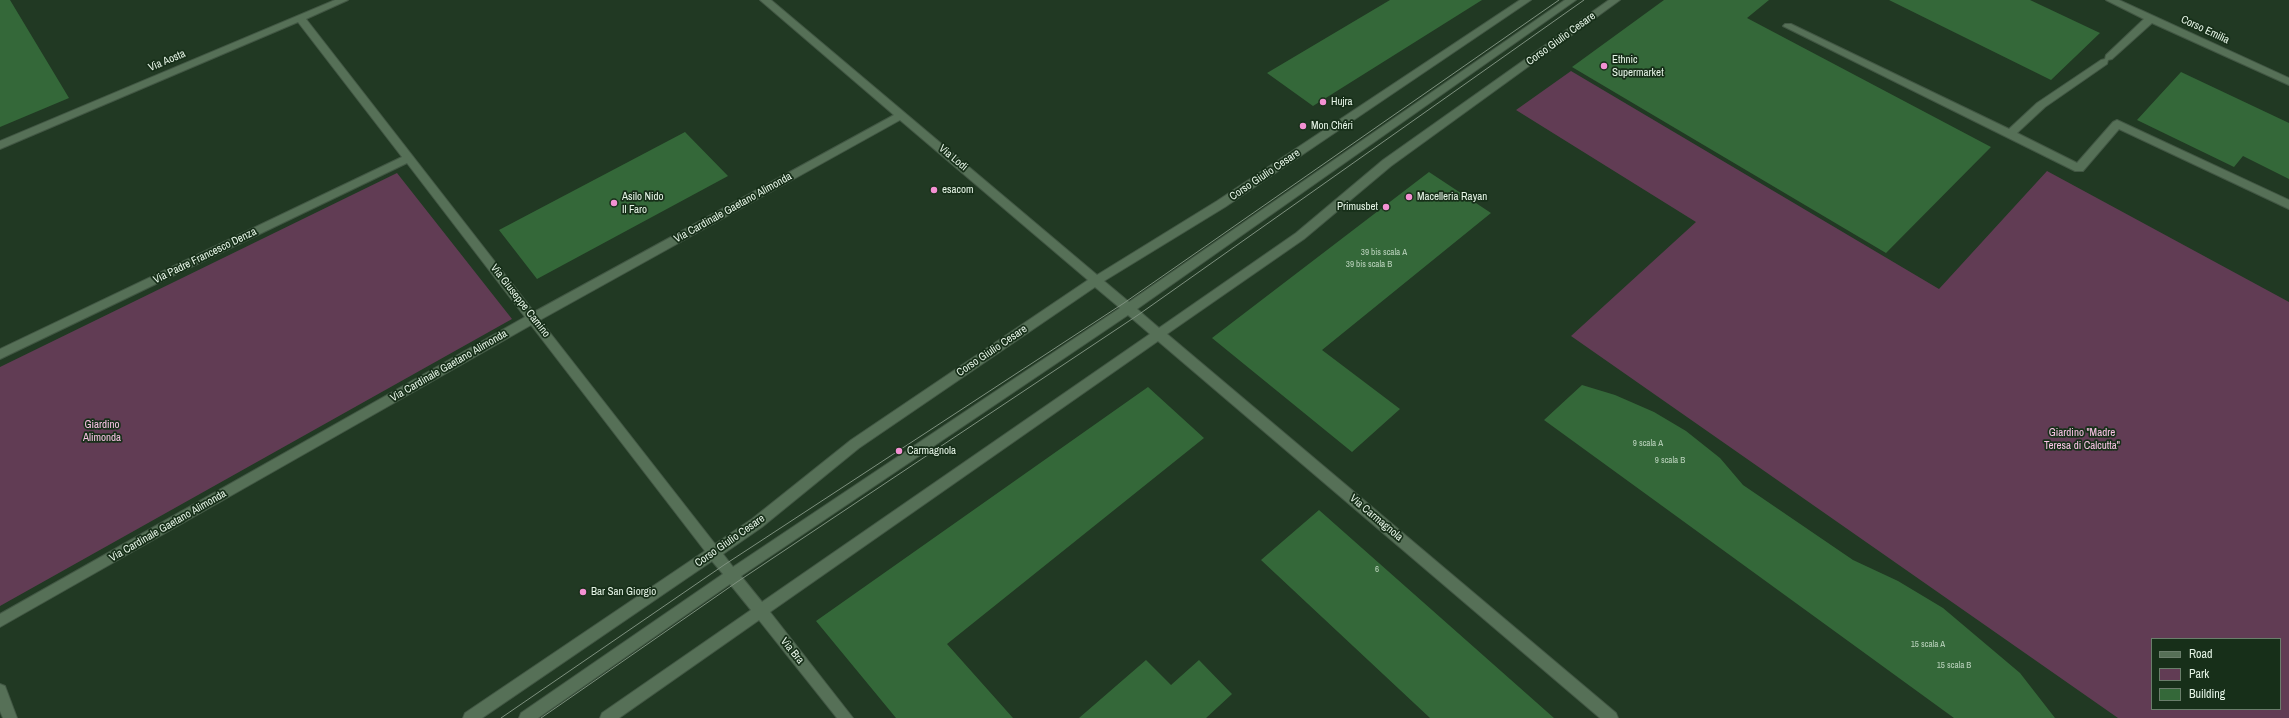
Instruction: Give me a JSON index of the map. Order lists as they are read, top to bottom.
{
  "streets": {
    "street": [
      "Corso Emilia",
      "Corso Giulio Cesare",
      "Via Aosta",
      "Via Lodi",
      "Via Cardinale Gaetano Alimonda",
      "Via Padre Francesco Denza",
      "Via Giuseppe Camino",
      "Via Carmagnola",
      "Via Bra"
    ]
  },
  "crossings": [
    ["Corso Giulio Cesare", "Via Lodi"],
    ["Corso Giulio Cesare", "Via Giuseppe Camino"],
    ["Corso Giulio Cesare", "Via Carmagnola"],
    ["Corso Giulio Cesare", "Via Bra"],
    ["Via Aosta", "Via Giuseppe Camino"],
    ["Via Lodi", "Via Cardinale Gaetano Alimonda"],
    ["Via Lodi", "Via Carmagnola"],
    ["Via Cardinale Gaetano Alimonda", "Via Giuseppe Camino"],
    ["Via Padre Francesco Denza", "Via Giuseppe Camino"],
    ["Via Giuseppe Camino", "Via Bra"]
  ],
  "parks": ["Giardino Alimonda", "Giardino \"Madre Teresa di Calcutta\""],
  "places": [
    "Ethnic Supermarket",
    "Hujra",
    "Mon Chéri",
    "esacom",
    "Macelleria Rayan",
    "Asilo Nido Il Faro",
    "Primusbet",
    "Carmagnola",
    "Bar San Giorgio"
  ],
  "house_numbers": [
    "39 bis scala A",
    "39 bis scala B",
    "9 scala A",
    "9 scala B",
    "6",
    "15 scala A",
    "15 scala B"
  ],
  "legend": ["Road", "Park", "Building"]
}
